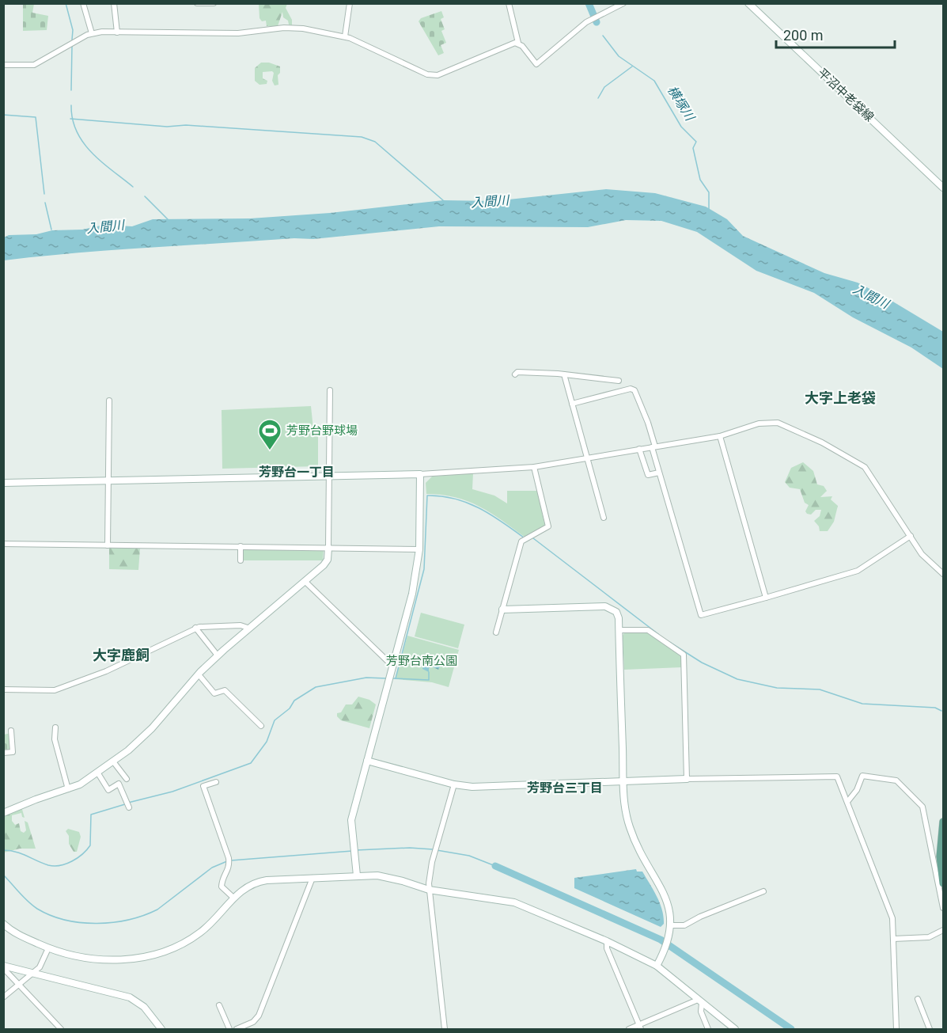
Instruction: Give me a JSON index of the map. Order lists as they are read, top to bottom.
{
  "streets": {
    "street": ["平沼中老袋線"]
  },
  "districts": [
    "大字上老袋",
    "芳野台一丁目",
    "大字鹿飼",
    "芳野台三丁目"
  ],
  "water": ["横塚川", "入間川"],
  "parks": ["芳野台南公園"],
  "places": {
    "sports": ["芳野台野球場"]
  },
  "scale_bar": "200 m"
}
